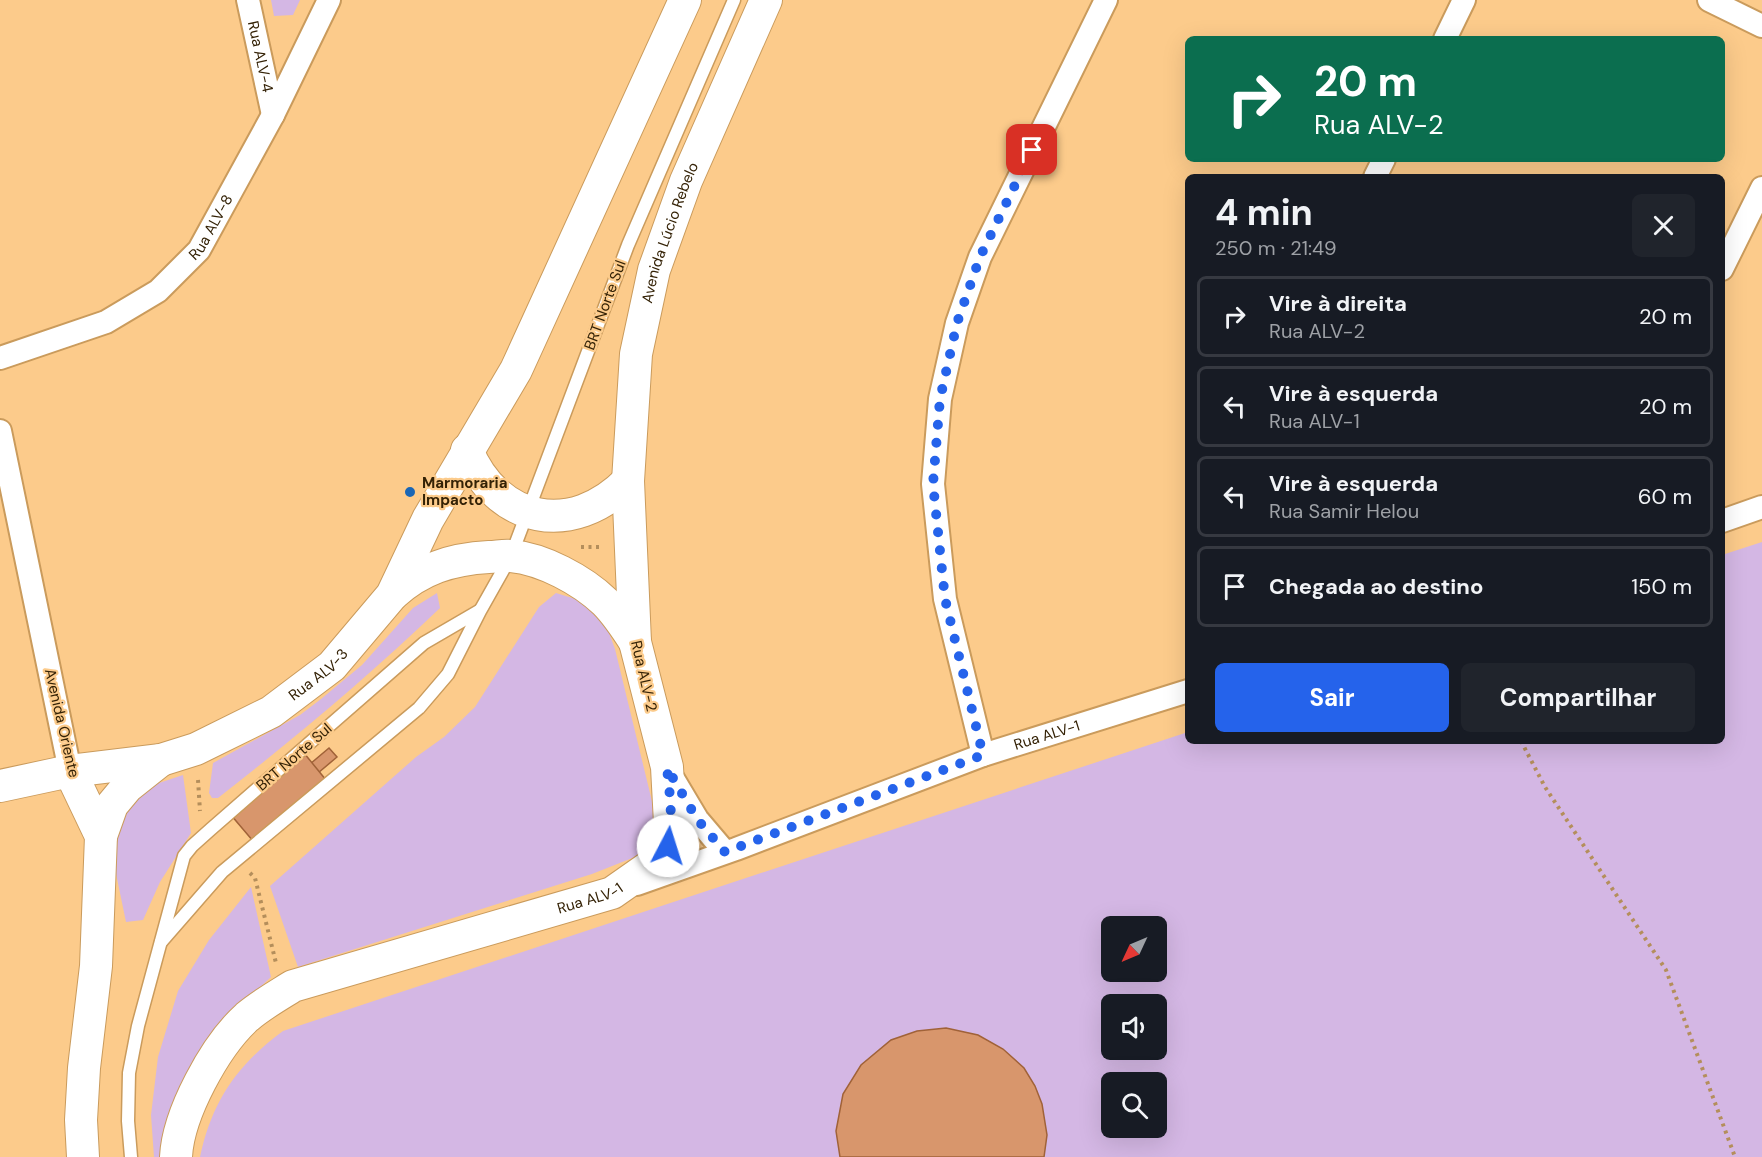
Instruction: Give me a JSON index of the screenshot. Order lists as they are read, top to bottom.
{
  "streets": {
    "main road": [
      "Avenida Lúcio Rebelo",
      "Rua ALV-3",
      "Rua ALV-2",
      "Avenida Oriente",
      "Rua ALV-1"
    ],
    "street": ["Rua ALV-4", "Rua ALV-8"],
    "lane": ["BRT Norte Sul"]
  },
  "crossings": [
    ["Rua ALV-4", "Rua ALV-8"],
    ["Avenida Lúcio Rebelo", "Rua ALV-2"],
    ["Rua ALV-3", "Avenida Oriente"],
    ["Rua ALV-2", "Rua ALV-1"]
  ],
  "places": ["Marmoraria Impacto"],
  "north": "bottom left",
  "page": {
    "turn": ["20 m", "Rua ALV-2"],
    "heading": ["4 min", "250 m · 21:49"],
    "list": [
      {
        "name": "Vire à direita",
        "note": "Rua ALV-2",
        "value": "20 m"
      },
      {
        "name": "Vire à esquerda",
        "note": "Rua ALV-1",
        "value": "20 m"
      },
      {
        "name": "Vire à esquerda",
        "note": "Rua Samir Helou",
        "value": "60 m"
      },
      {
        "name": "Chegada ao destino",
        "value": "150 m"
      }
    ],
    "buttons": ["Sair", "Compartilhar"]
  }
}
